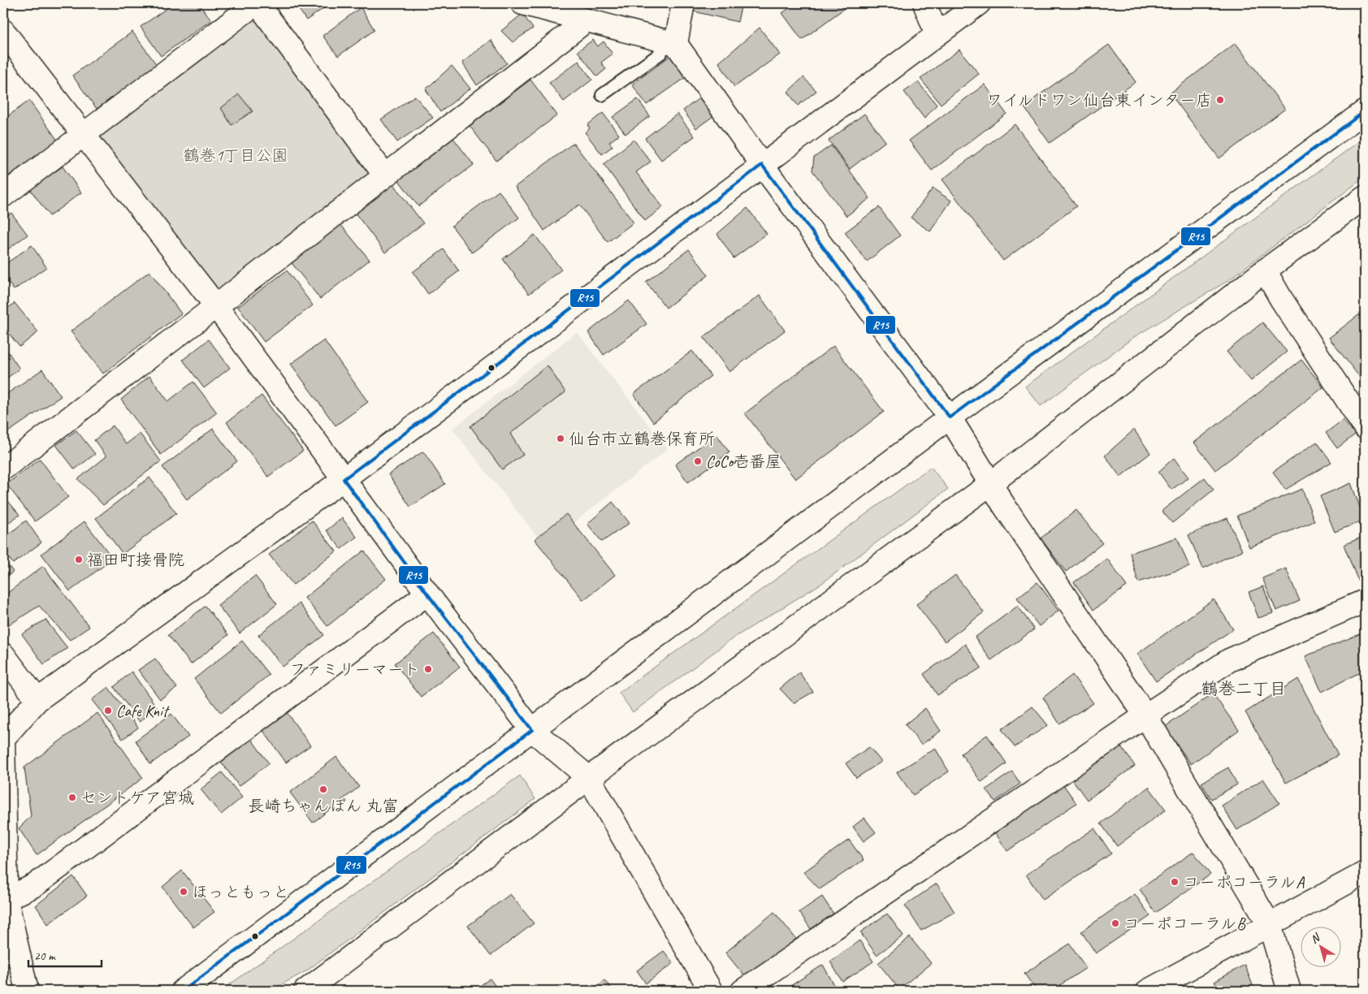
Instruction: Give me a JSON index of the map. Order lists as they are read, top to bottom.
{
  "districts": ["鶴巻二丁目"],
  "parks": ["鶴巻1丁目公園"],
  "places": [
    "ワイルドワン仙台東インター店",
    "仙台市立鶴巻保育所",
    "CoCo壱番屋",
    "福田町接骨院",
    "ファミリーマート",
    "Cafe Knit",
    "長崎ちゃんぽん 丸富",
    "セントケア宮城",
    "コーポコーラルA",
    "ほっともっと",
    "コーポコーラルB"
  ],
  "lines": ["transit line R15"],
  "scale_bar": "20 m",
  "north": "top left"
}
